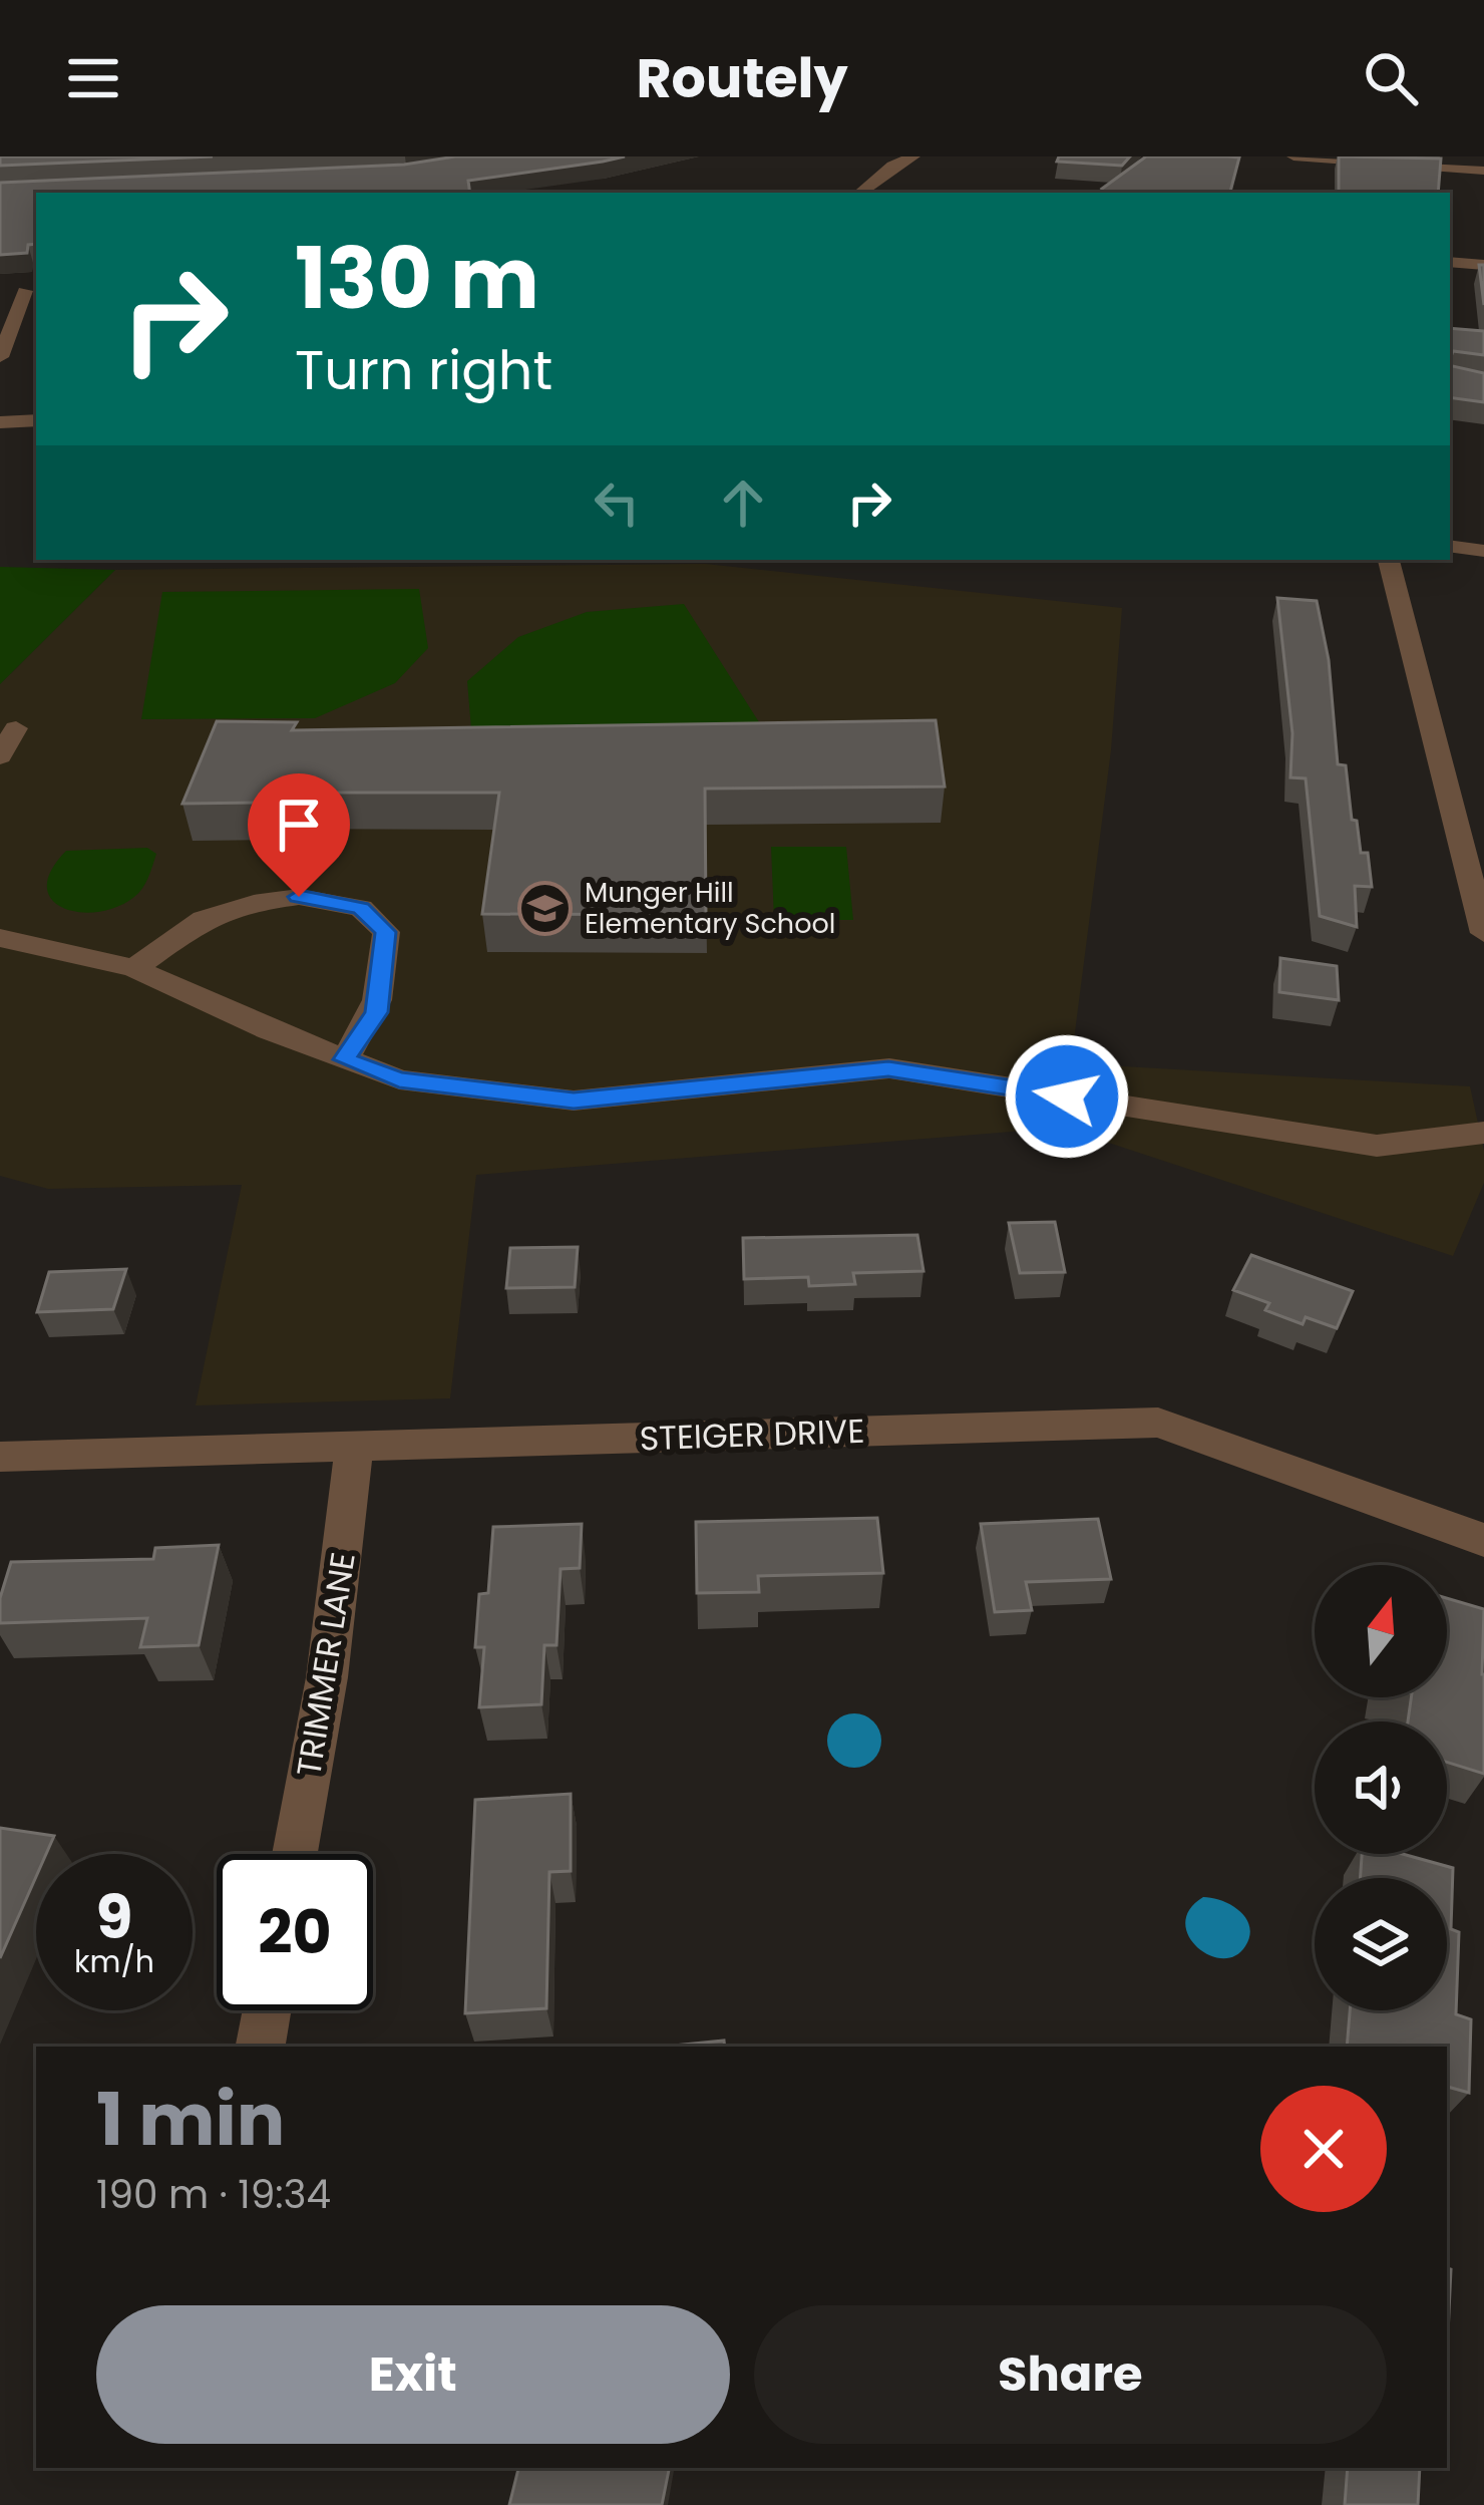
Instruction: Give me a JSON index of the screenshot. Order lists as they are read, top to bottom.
{
  "streets": {
    "street": ["STEIGER DRIVE", "TRIMMER LANE"]
  },
  "crossings": [
    ["STEIGER DRIVE", "TRIMMER LANE"]
  ],
  "places": {
    "school or university": ["Munger Hill Elementary School"]
  },
  "north": "top",
  "page": {
    "header": "Routely",
    "turn": ["130 m", "Turn right"],
    "speed": "9 km/h",
    "limit": "20",
    "heading": ["1 min", "190 m · 19:34"],
    "buttons": ["Exit", "Share"]
  }
}
